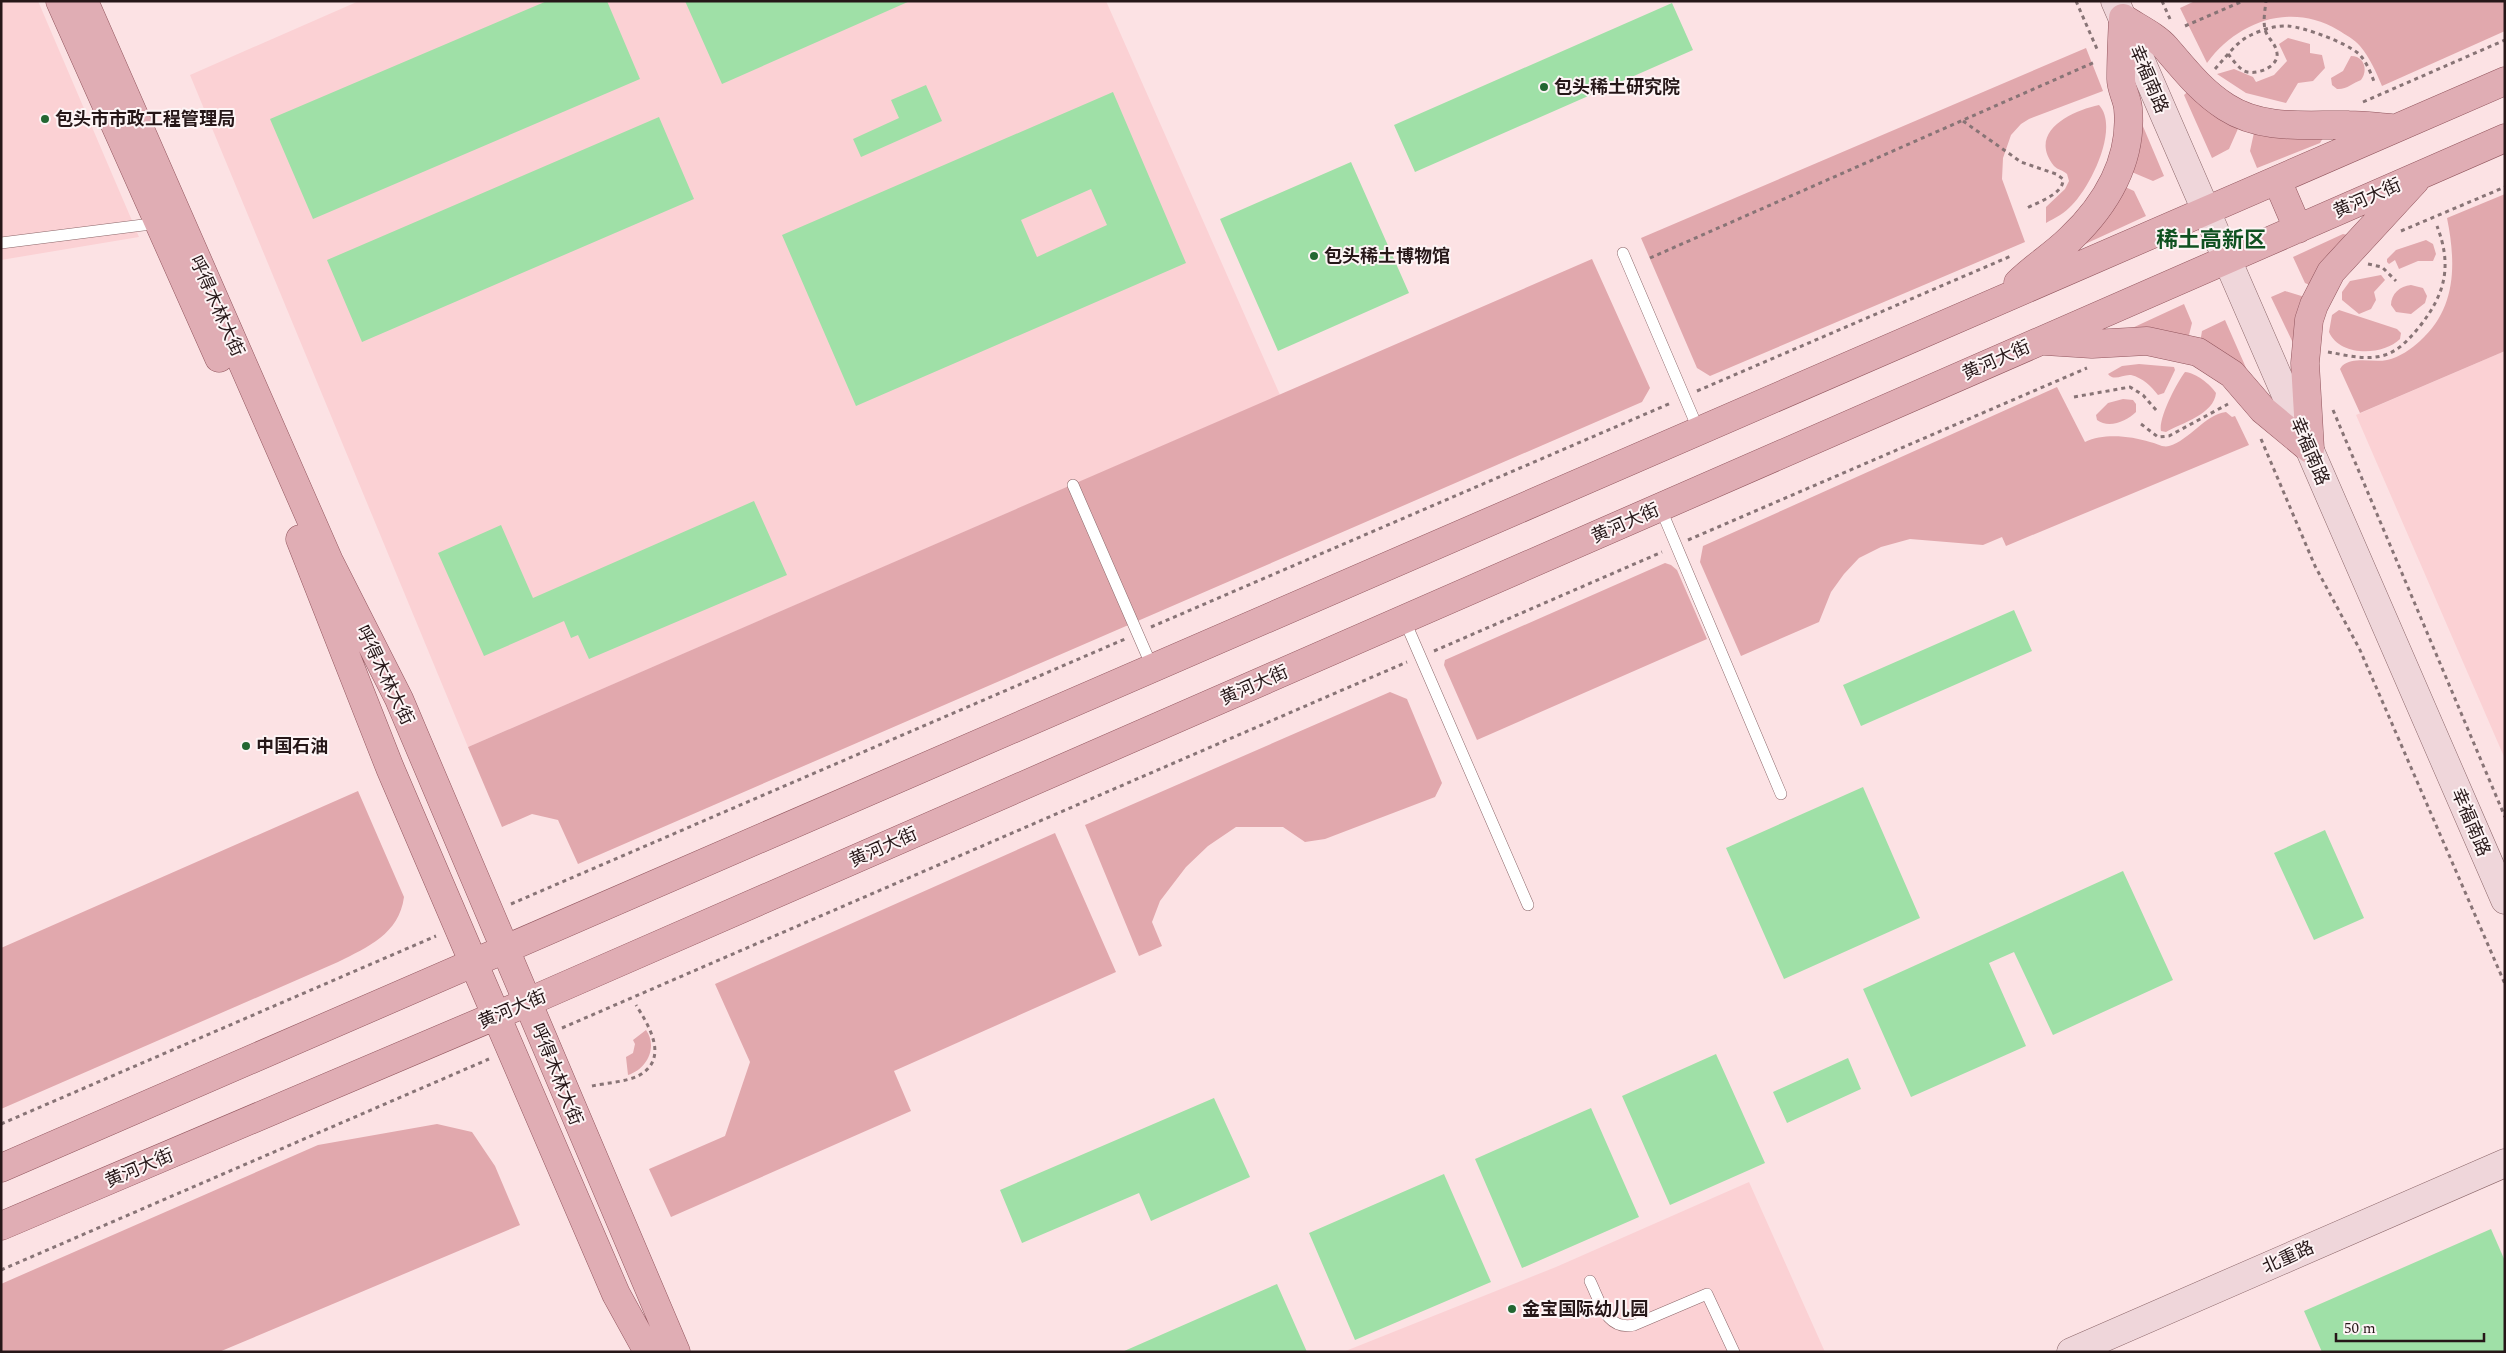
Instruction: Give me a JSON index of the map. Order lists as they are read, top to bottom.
{
  "streets": {
    "main road": [
      "幸福南路",
      "黄河大街",
      "呼得木林大街",
      "北重路"
    ]
  },
  "crossings": [
    ["幸福南路", "黄河大街"],
    ["黄河大街", "呼得木林大街"]
  ],
  "districts": ["稀土高新区"],
  "places": [
    "包头稀土研究院",
    "包头市市政工程管理局",
    "包头稀土博物馆",
    "中国石油",
    "金宝国际幼儿园"
  ],
  "scale_bar": "50 m"
}
